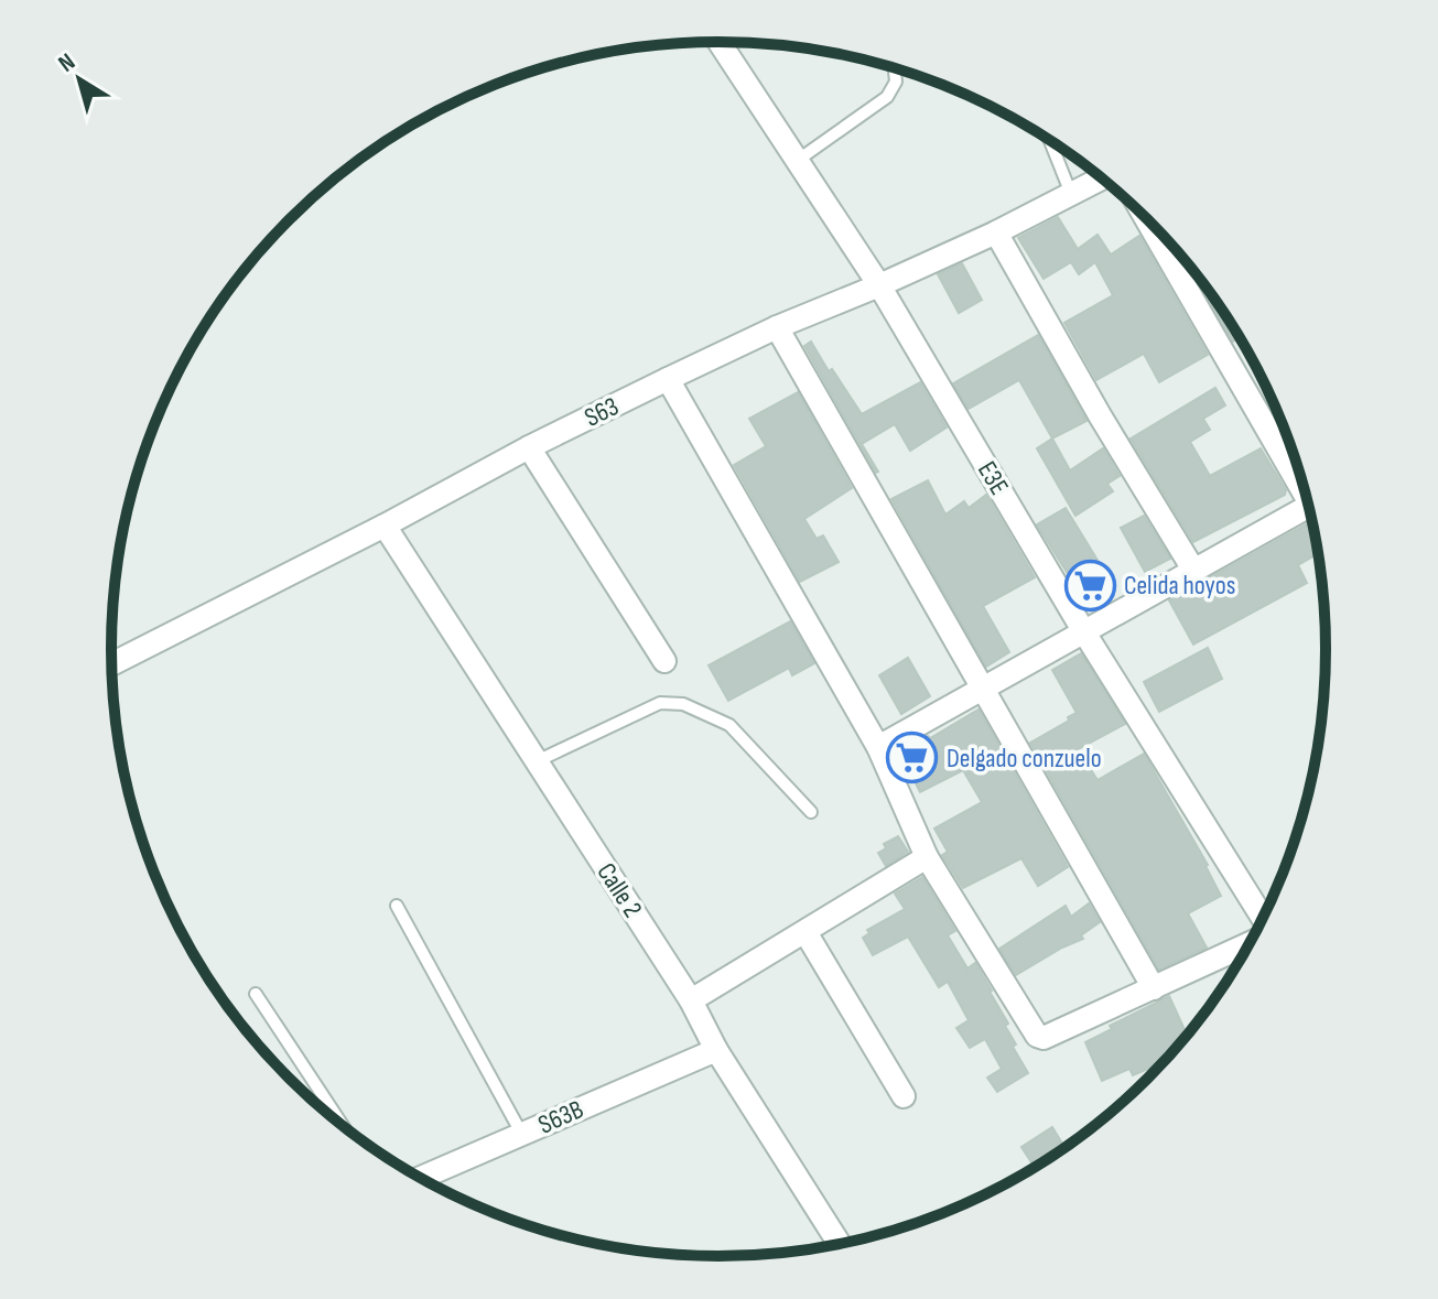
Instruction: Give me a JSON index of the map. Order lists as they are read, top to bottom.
{
  "streets": {
    "street": [
      "S63",
      "E3E",
      "Calle 2",
      "S63B"
    ]
  },
  "crossings": [
    ["S63", "E3E"],
    ["S63", "Calle 2"],
    ["Calle 2", "S63B"]
  ],
  "places": {
    "supermarket": ["Celida hoyos", "Delgado conzuelo"]
  },
  "north": "top left"
}
